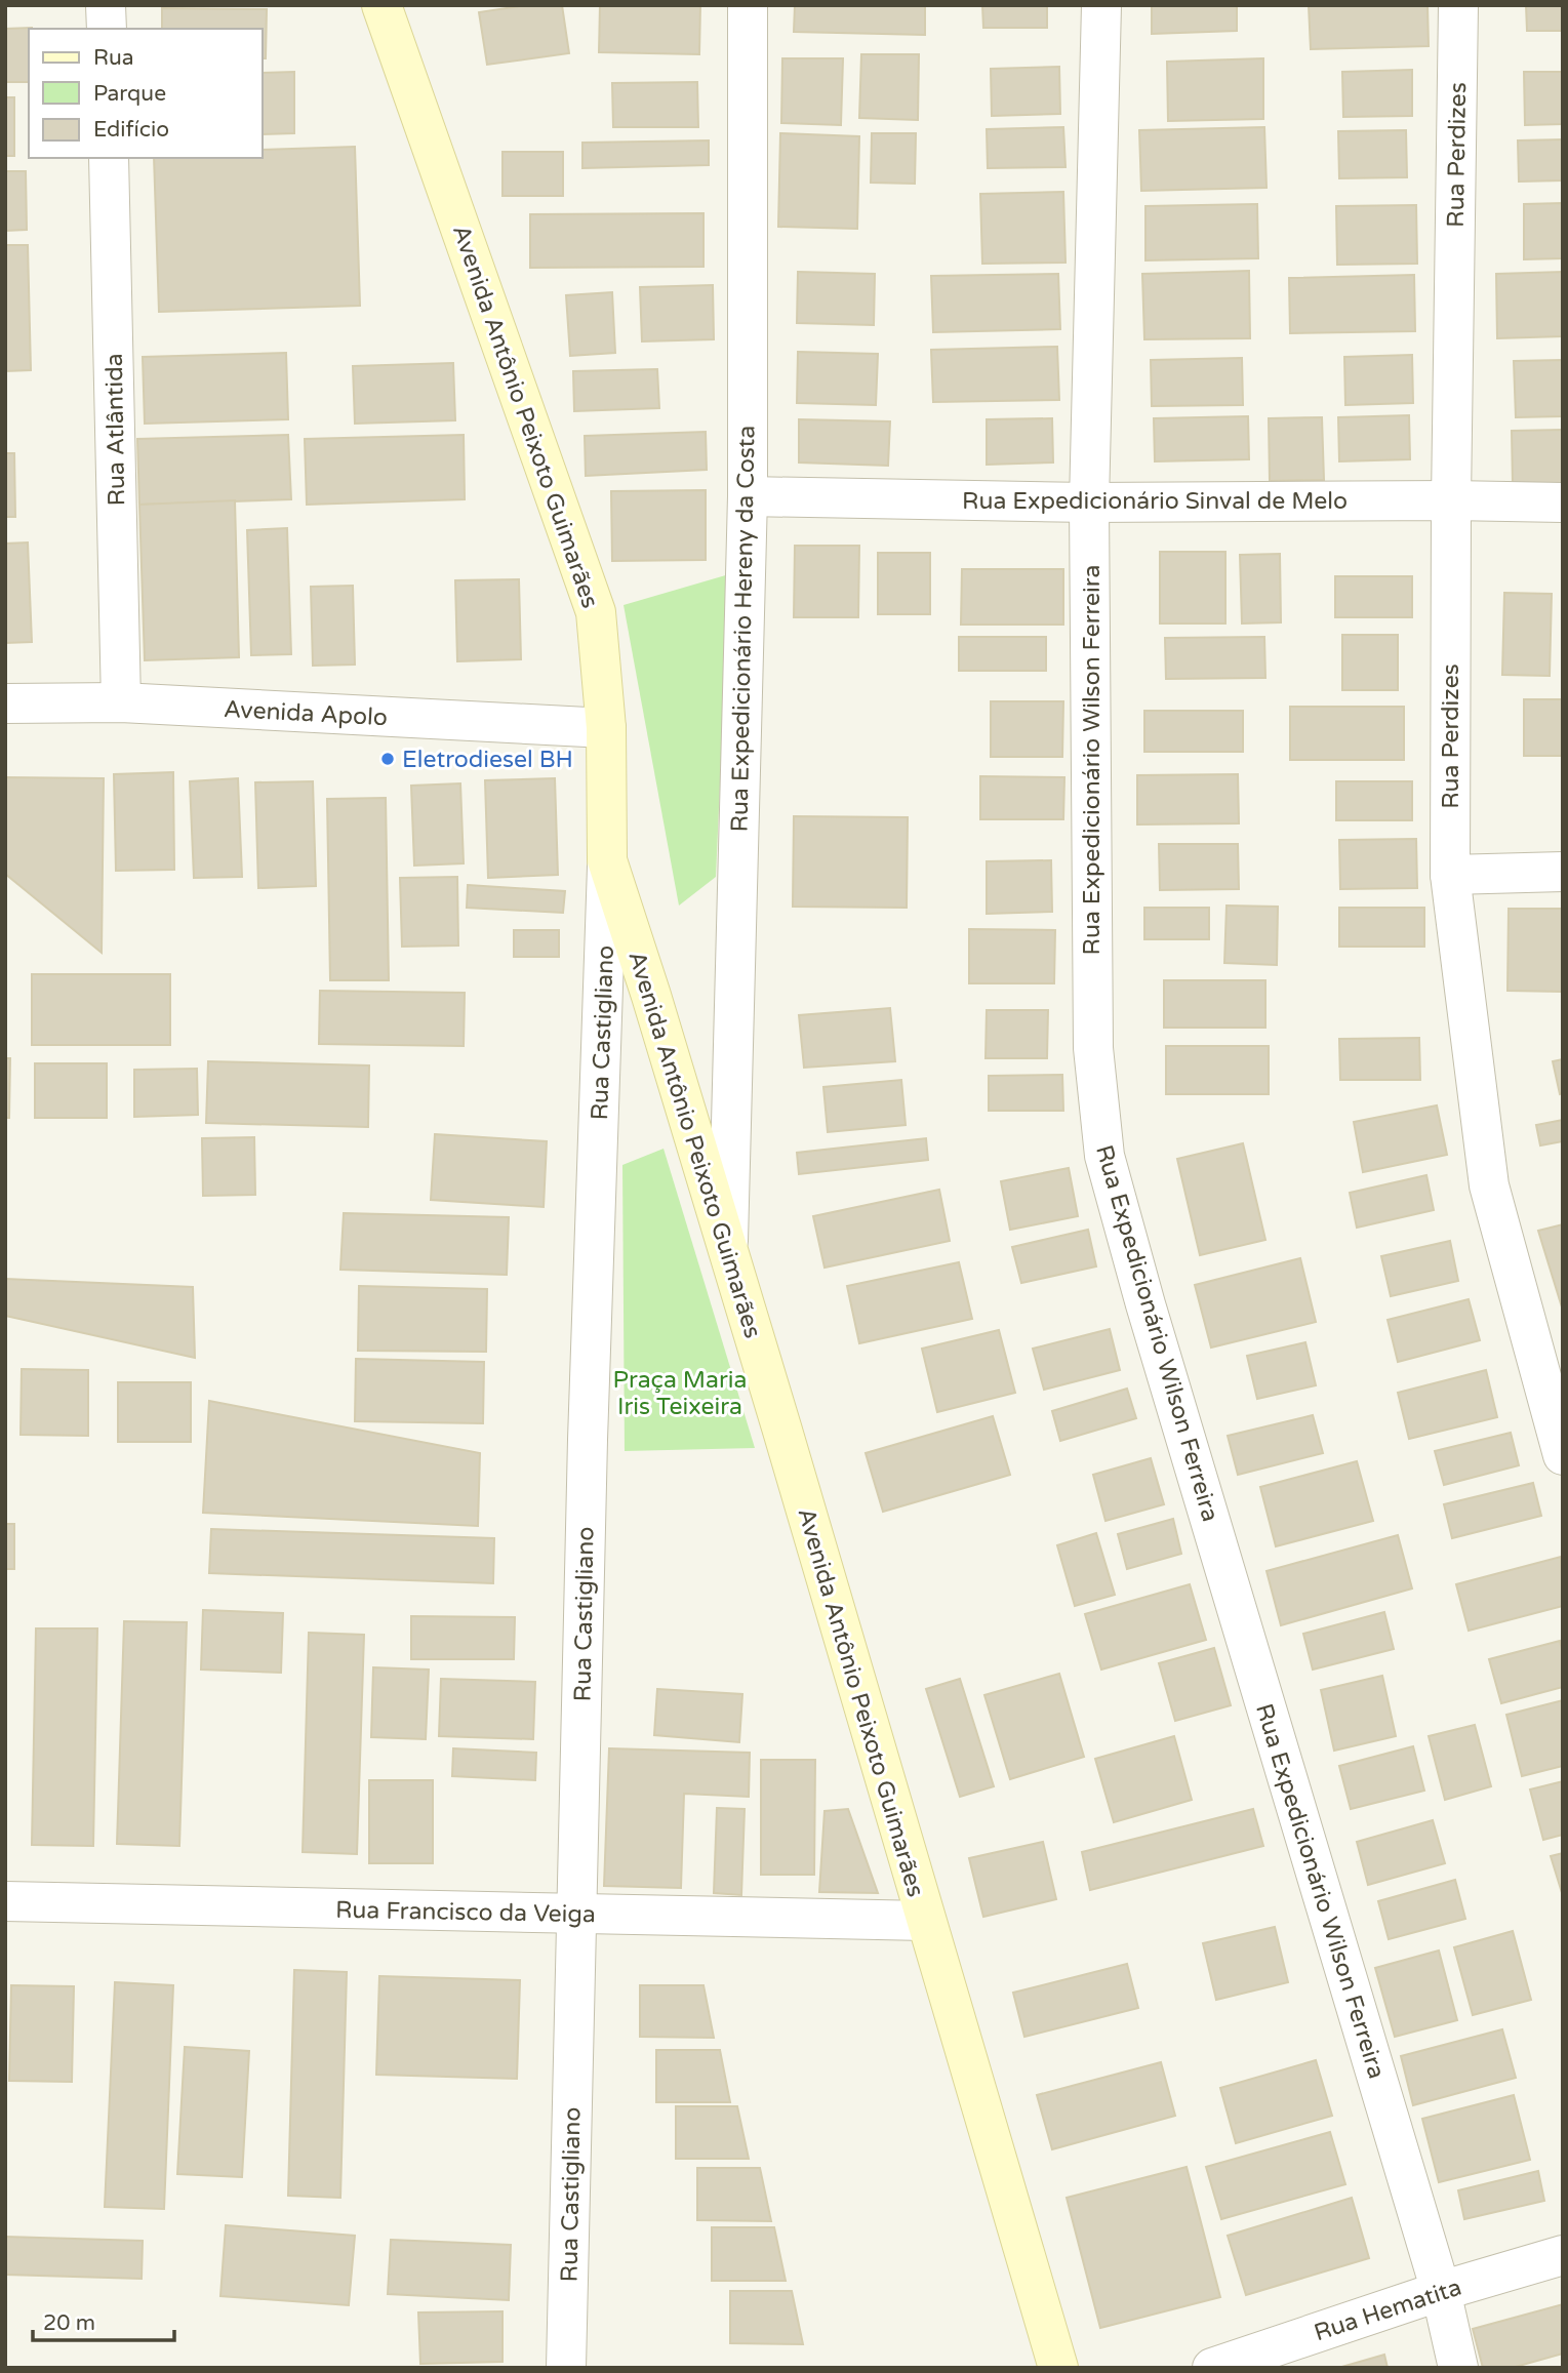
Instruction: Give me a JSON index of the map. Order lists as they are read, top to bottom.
{
  "streets": {
    "street": [
      "Rua Perdizes",
      "Avenida Antônio Peixoto Guimarães",
      "Rua Atlântida",
      "Rua Expedicionário Sinval de Melo",
      "Rua Expedicionário Hereny da Costa",
      "Avenida Apolo",
      "Rua Expedicionário Wilson Ferreira",
      "Rua Castigliano",
      "Rua Francisco da Veiga",
      "Rua Hematita"
    ]
  },
  "crossings": [
    ["Rua Perdizes", "Rua Expedicionário Sinval de Melo"],
    ["Avenida Antônio Peixoto Guimarães", "Rua Expedicionário Hereny da Costa"],
    ["Avenida Antônio Peixoto Guimarães", "Avenida Apolo"],
    ["Avenida Antônio Peixoto Guimarães", "Rua Castigliano"],
    ["Avenida Antônio Peixoto Guimarães", "Rua Francisco da Veiga"],
    ["Rua Atlântida", "Avenida Apolo"],
    ["Rua Expedicionário Sinval de Melo", "Rua Expedicionário Hereny da Costa"],
    ["Rua Expedicionário Sinval de Melo", "Rua Expedicionário Wilson Ferreira"],
    ["Rua Expedicionário Wilson Ferreira", "Rua Hematita"],
    ["Rua Castigliano", "Rua Francisco da Veiga"]
  ],
  "parks": ["Praça Maria Iris Teixeira"],
  "places": ["Eletrodiesel BH"],
  "legend": ["Rua", "Parque", "Edifício"],
  "scale_bar": "20 m"
}
